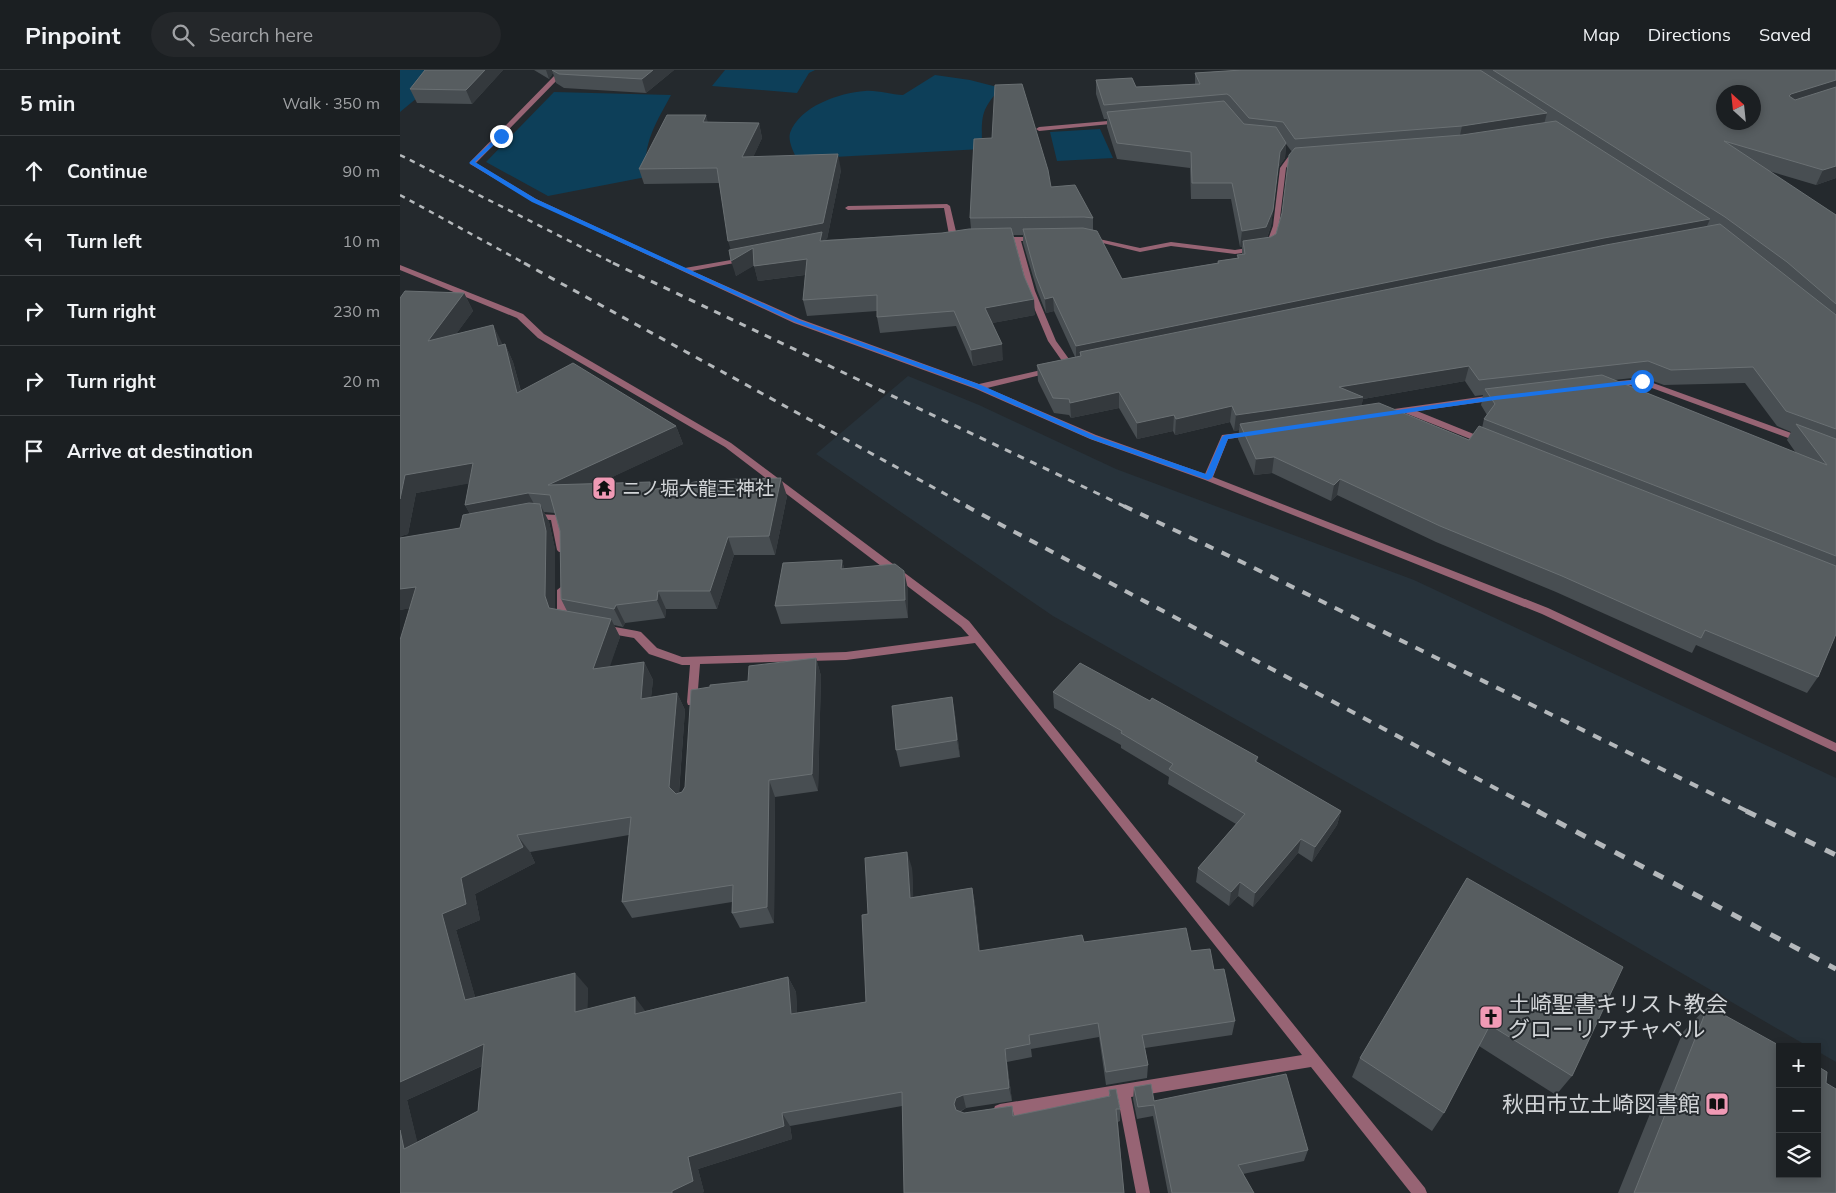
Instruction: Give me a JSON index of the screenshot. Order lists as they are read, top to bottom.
{
  "places": {
    "temple": ["ニノ堀大龍王神社"],
    "church": ["土崎聖書キリスト教会 グローリアチャペル"],
    "library": ["秋田市立土崎図書館"]
  },
  "north": "top left",
  "page": {
    "header": "Pinpoint",
    "search": "Search here",
    "nav": ["Map", "Directions", "Saved"],
    "heading": ["5 min", "Walk · 350 m"],
    "list": [
      ["Continue", "90 m"],
      ["Turn left", "10 m"],
      ["Turn right", "230 m"],
      ["Turn right", "20 m"],
      "Arrive at destination"
    ],
    "map_buttons": ["+", "−"]
  }
}
